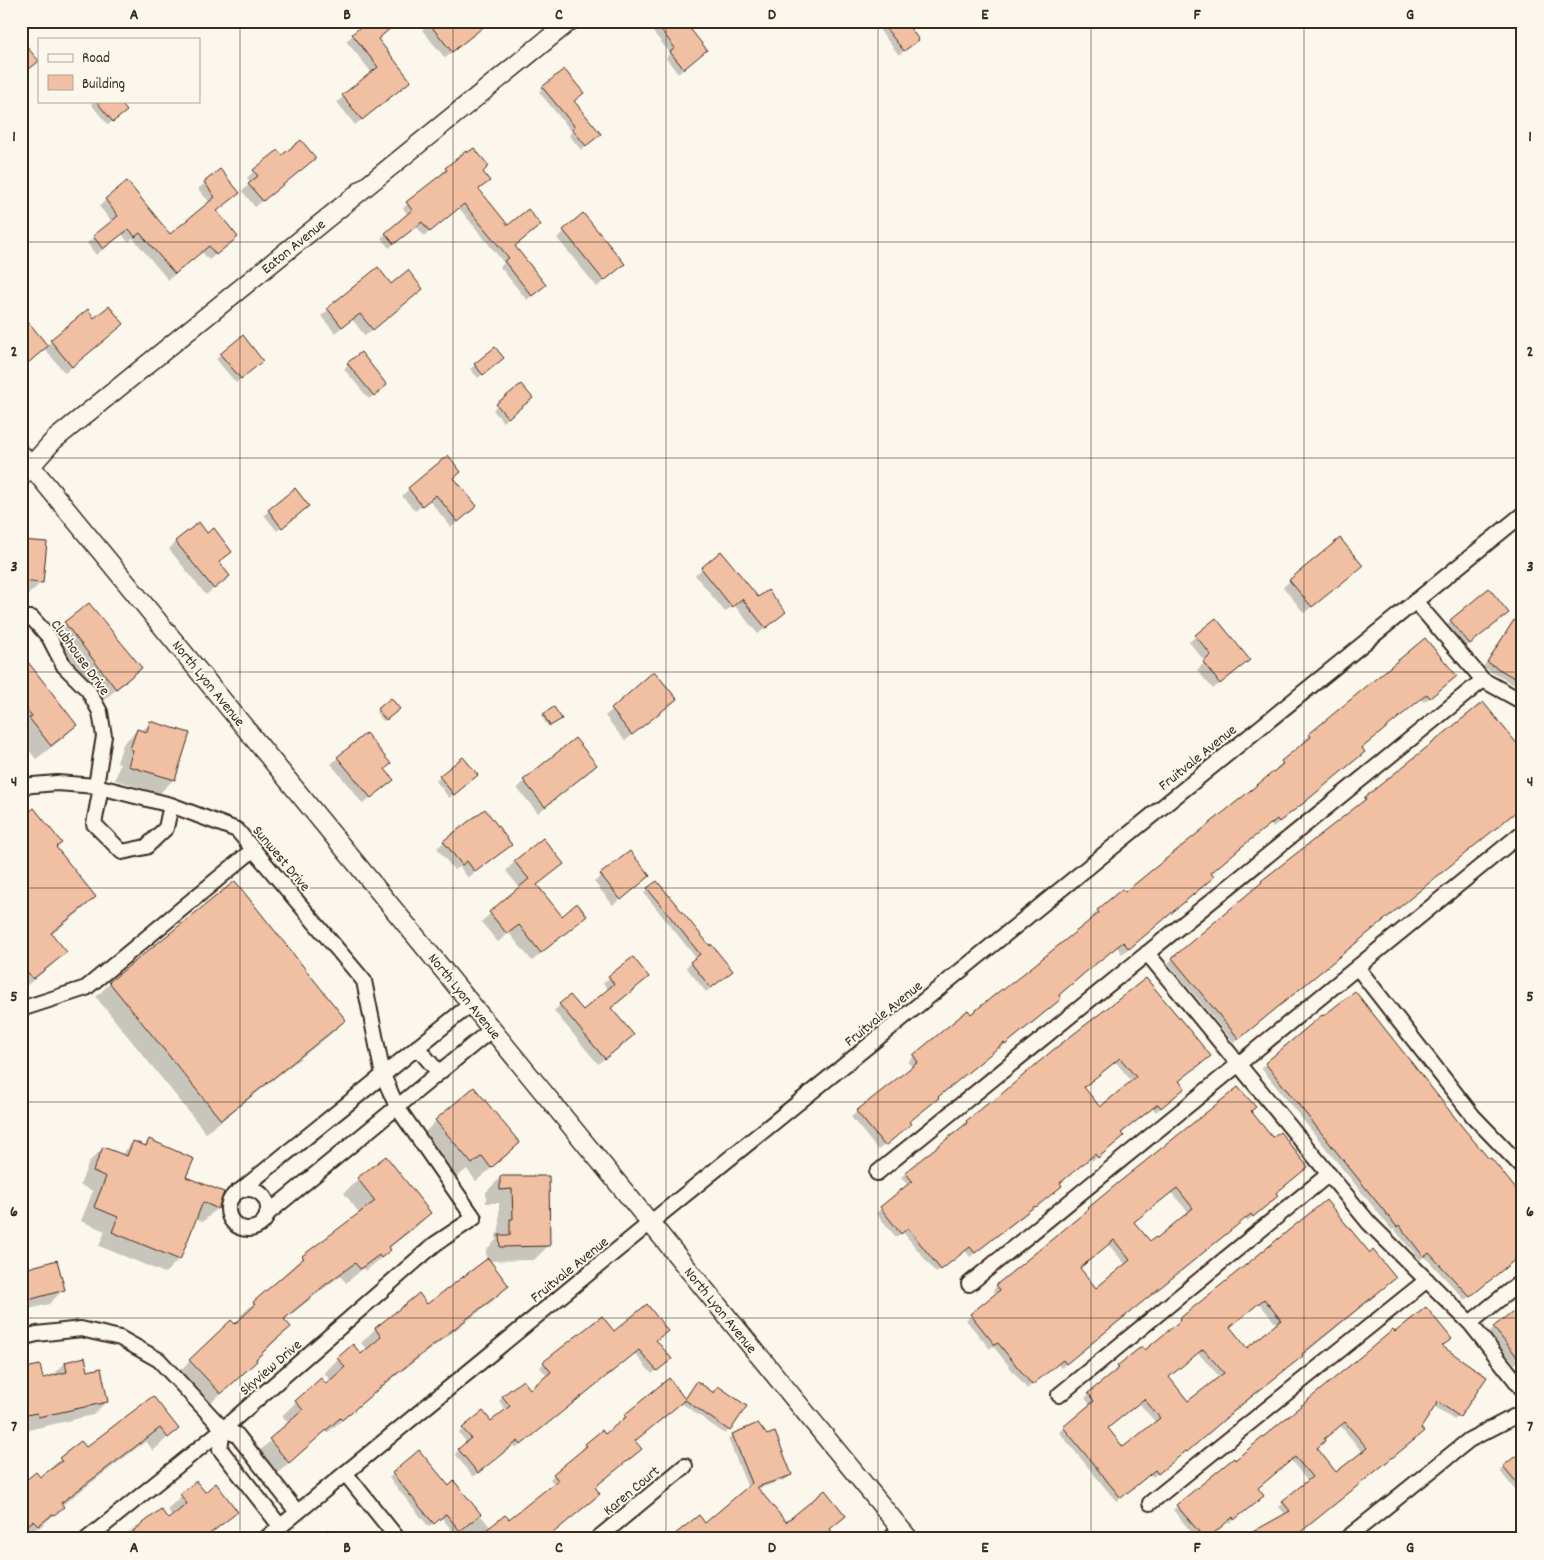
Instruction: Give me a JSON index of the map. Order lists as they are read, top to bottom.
{
  "streets": {
    "street": [
      "Eaton Avenue",
      "Clubhouse Drive",
      "North Lyon Avenue",
      "Fruitvale Avenue",
      "Sunwest Drive",
      "Skyview Drive",
      "Karen Court"
    ]
  },
  "crossings": [
    ["Eaton Avenue", "North Lyon Avenue"],
    ["Clubhouse Drive", "Sunwest Drive"],
    ["North Lyon Avenue", "Fruitvale Avenue"],
    ["Sunwest Drive", "Skyview Drive"]
  ],
  "legend": ["Road", "Building"],
  "grid": {
    "columns": [
      "A",
      "B",
      "C",
      "D",
      "E",
      "F",
      "G"
    ],
    "rows": [
      "1",
      "2",
      "3",
      "4",
      "5",
      "6",
      "7"
    ]
  }
}
